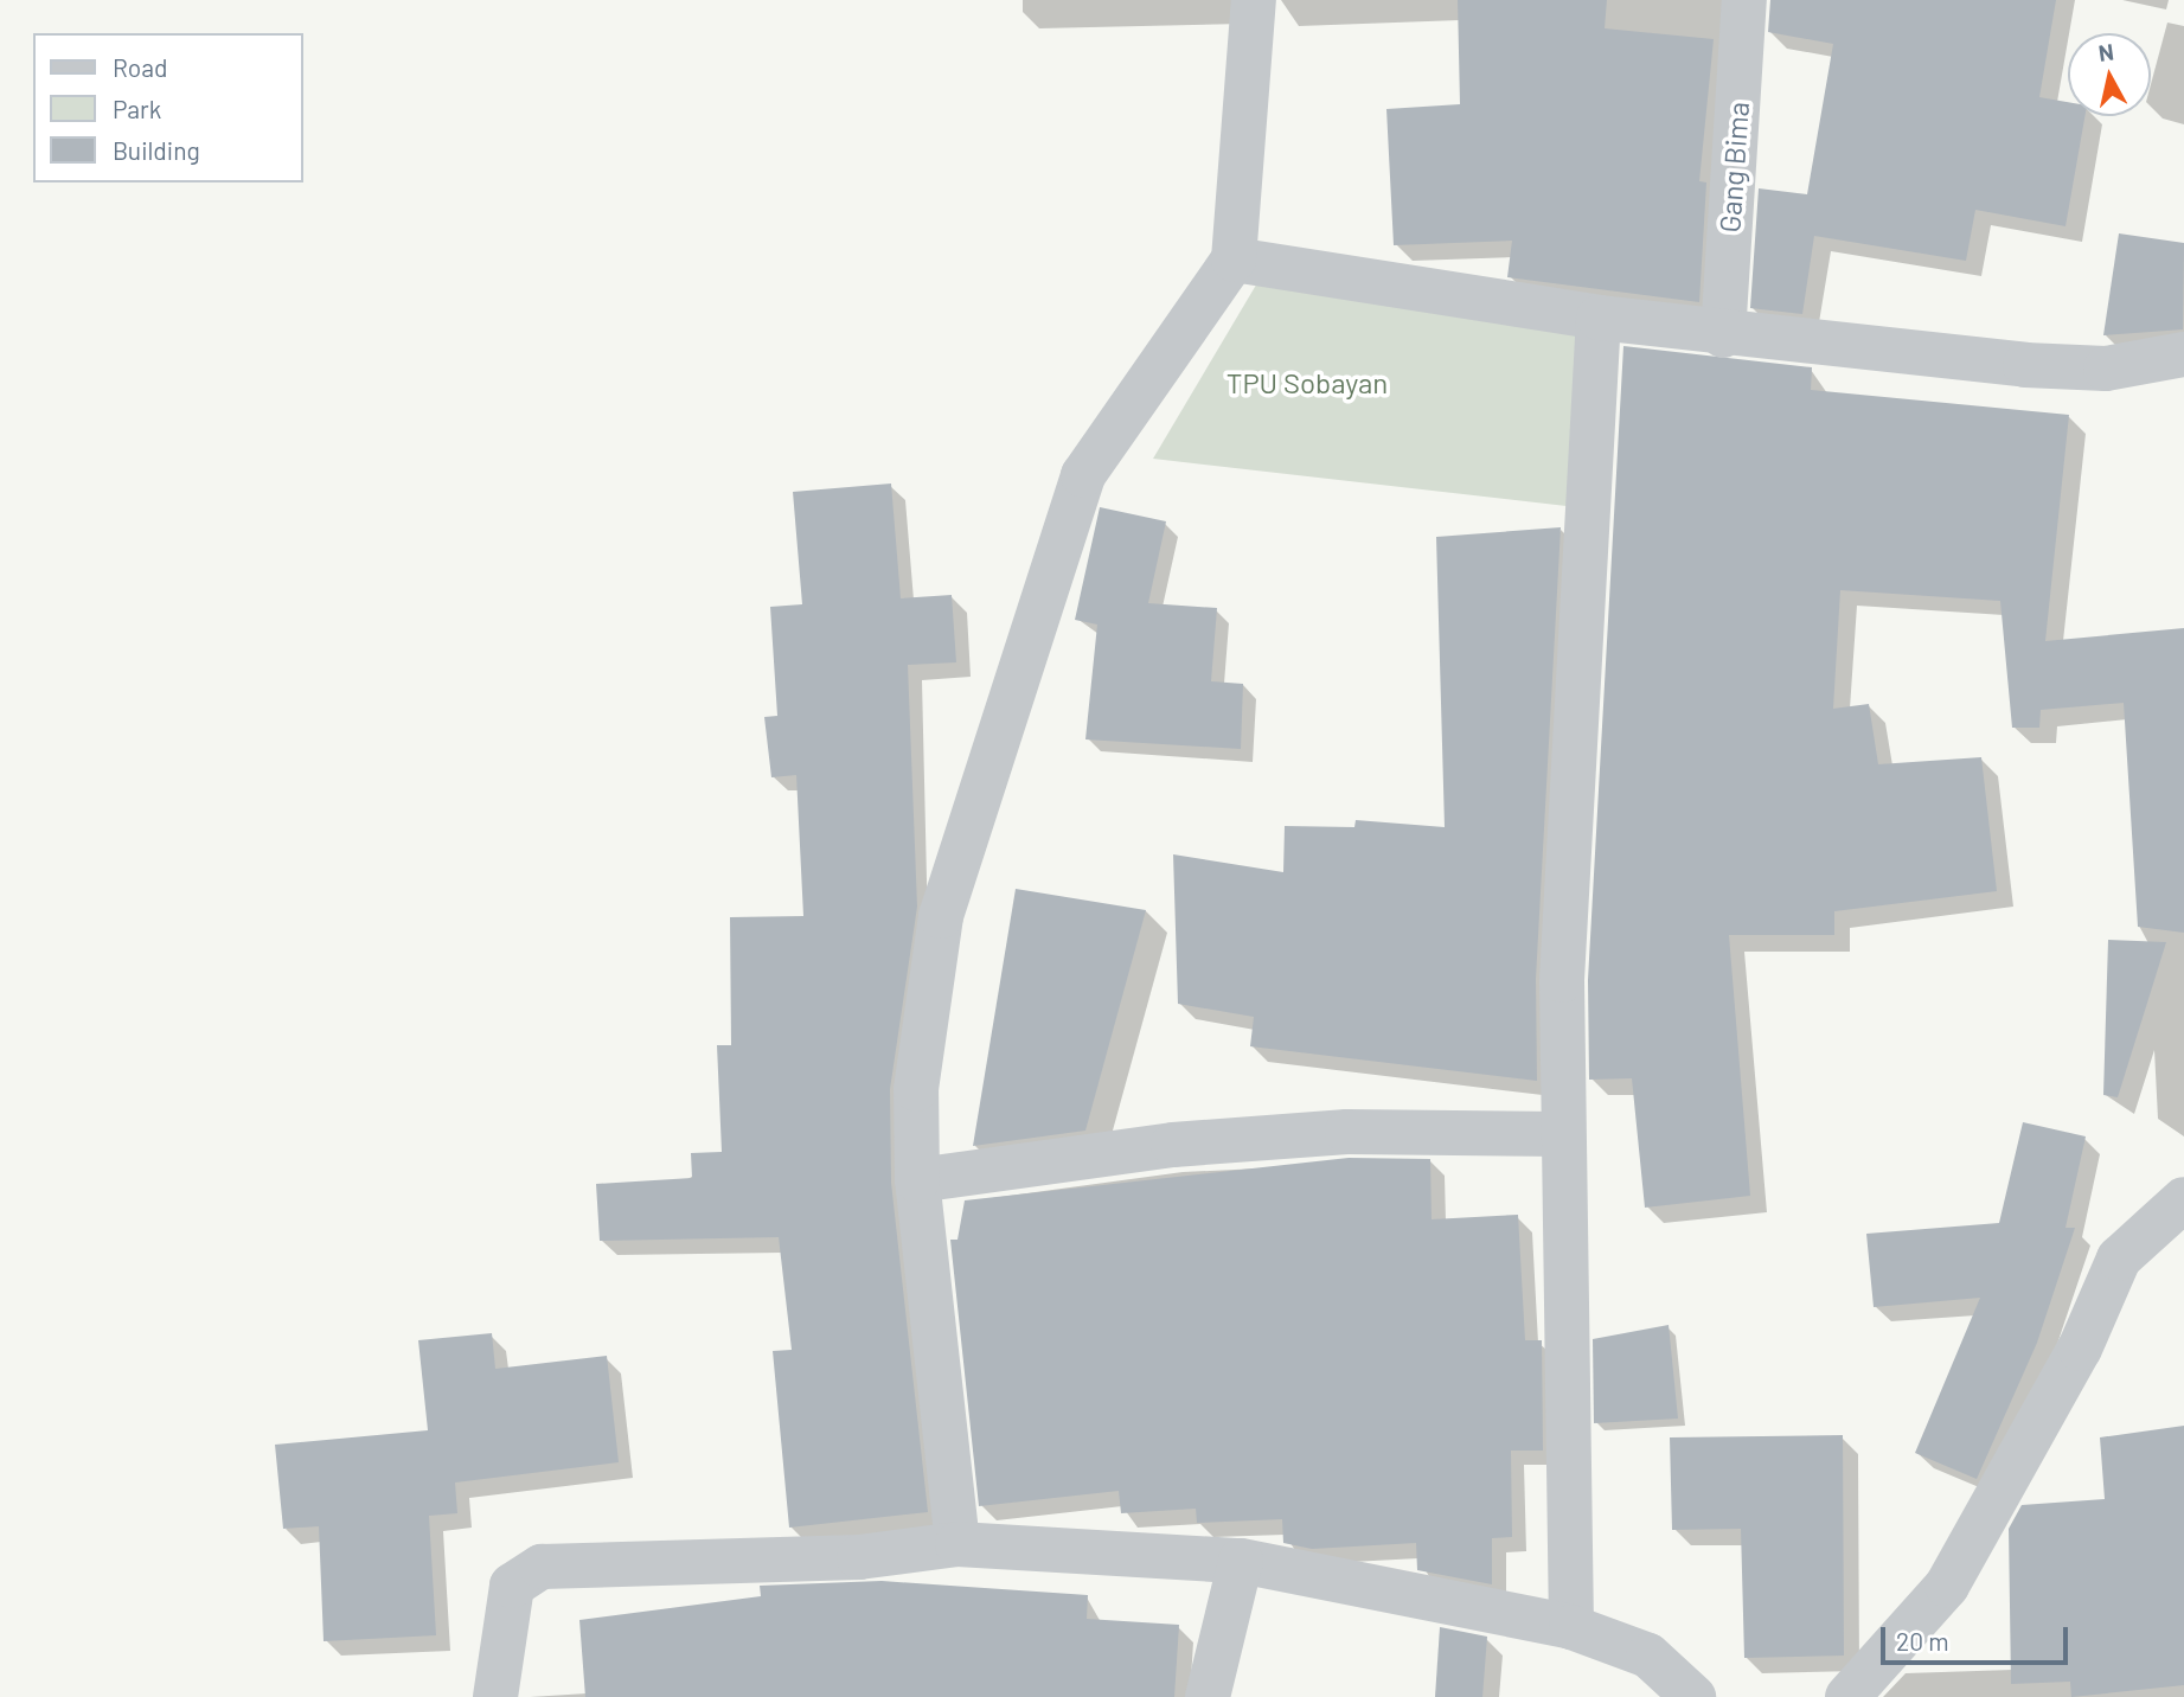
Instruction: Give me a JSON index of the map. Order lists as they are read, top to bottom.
{
  "streets": {
    "street": ["Gang Bima"]
  },
  "parks": ["TPU Sobayan"],
  "legend": ["Road", "Park", "Building"],
  "scale_bar": "20 m",
  "north": "top"
}
